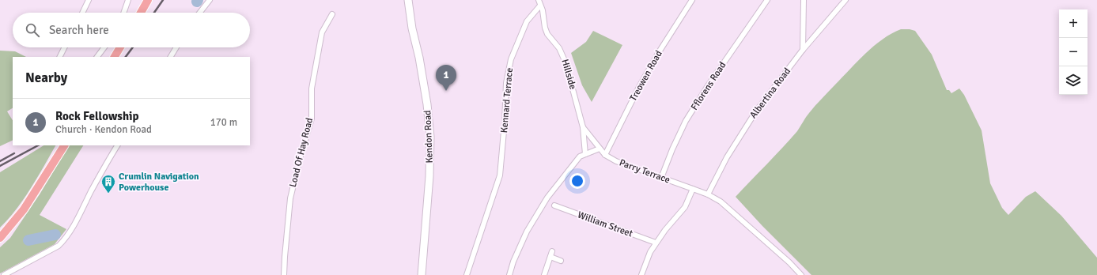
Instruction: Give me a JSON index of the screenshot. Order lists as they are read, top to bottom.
{
  "streets": {
    "main road": ["Kendon Road"],
    "street": [
      "Hillside",
      "Treowen Road",
      "Fflorens Road",
      "Albertina Road",
      "Kennard Terrace",
      "Load Of Hay Road",
      "Parry Terrace",
      "William Street"
    ]
  },
  "crossings": [
    ["Hillside", "Kennard Terrace"],
    ["Hillside", "Parry Terrace"],
    ["Treowen Road", "Parry Terrace"],
    ["Fflorens Road", "Parry Terrace"],
    ["Albertina Road", "Parry Terrace"]
  ],
  "places": {
    "building": ["Crumlin Navigation Powerhouse"]
  },
  "page": {
    "map_buttons": ["+", "−"],
    "search": "Search here",
    "heading": "Nearby",
    "pins": "1",
    "list": [
      {
        "mark": "1",
        "name": "Rock Fellowship",
        "note": "Church · Kendon Road",
        "value": "170 m"
      }
    ]
  }
}
